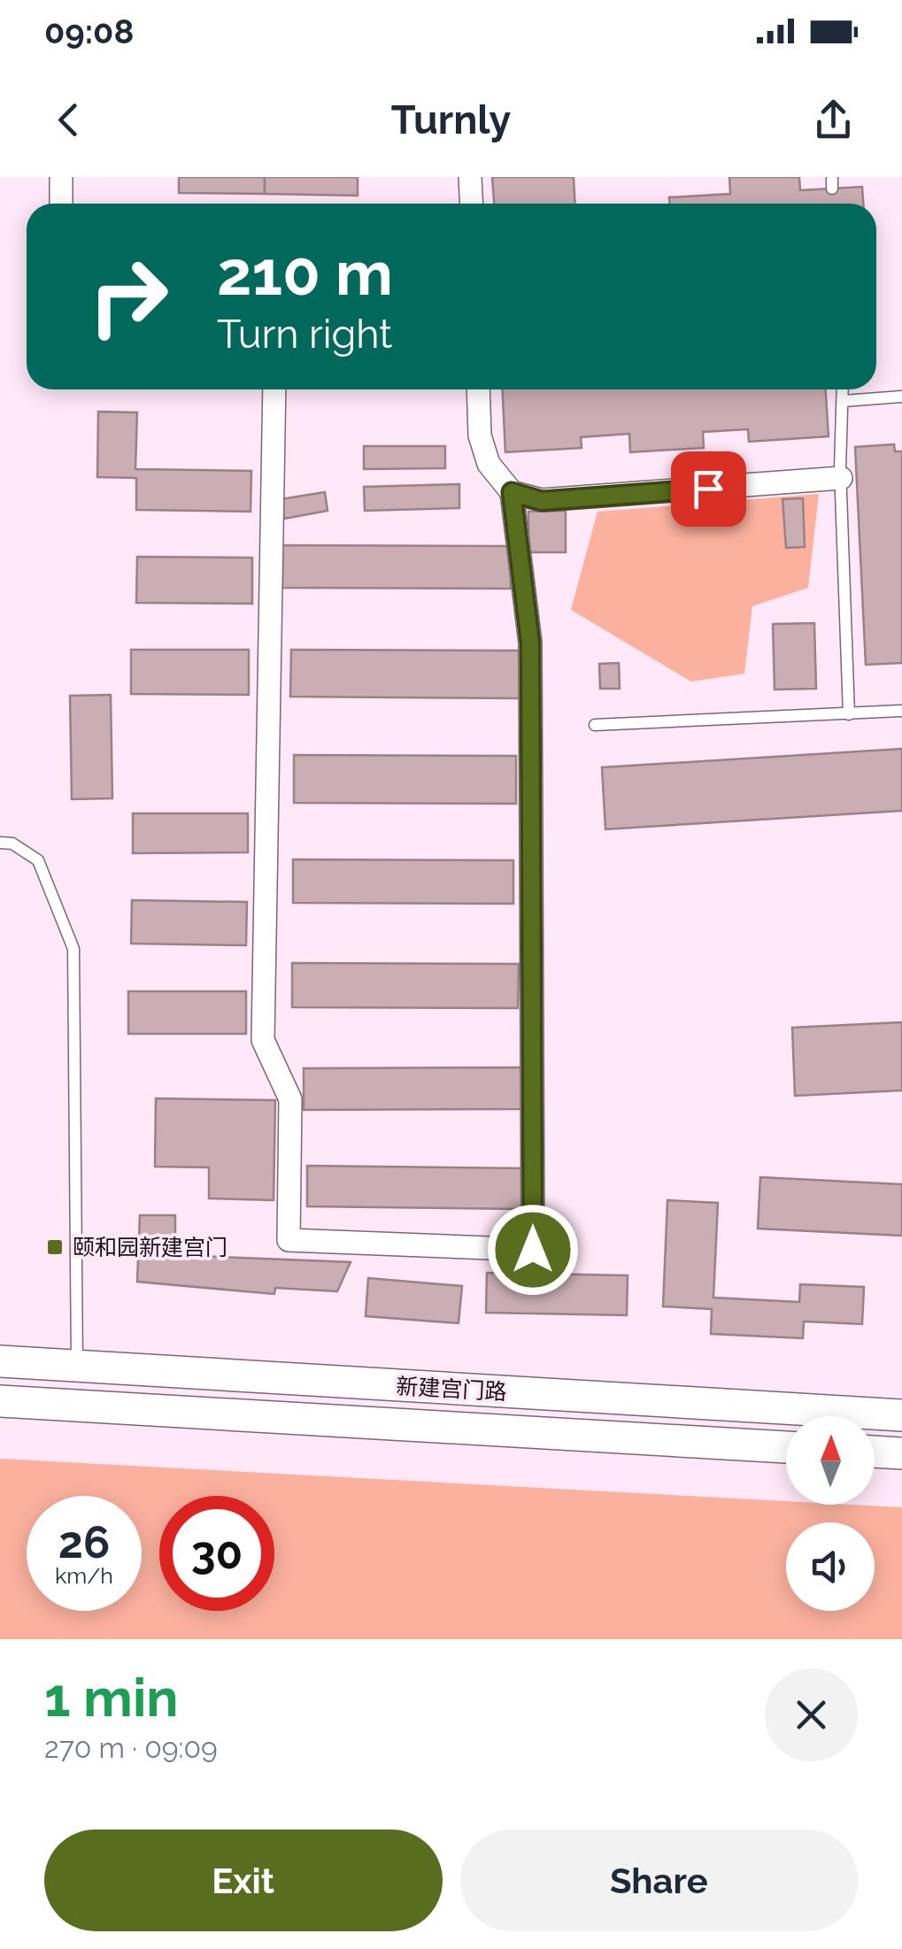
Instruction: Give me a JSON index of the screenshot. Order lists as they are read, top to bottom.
{
  "streets": {
    "street": ["新建宫门路"]
  },
  "places": {
    "transit": ["颐和园新建宫门"]
  },
  "north": "top",
  "page": {
    "status": "09:08",
    "header": "Turnly",
    "turn": ["210 m", "Turn right"],
    "speed": "26 km/h",
    "limit": "30",
    "heading": ["1 min", "270 m · 09:09"],
    "buttons": ["Exit", "Share"]
  }
}
